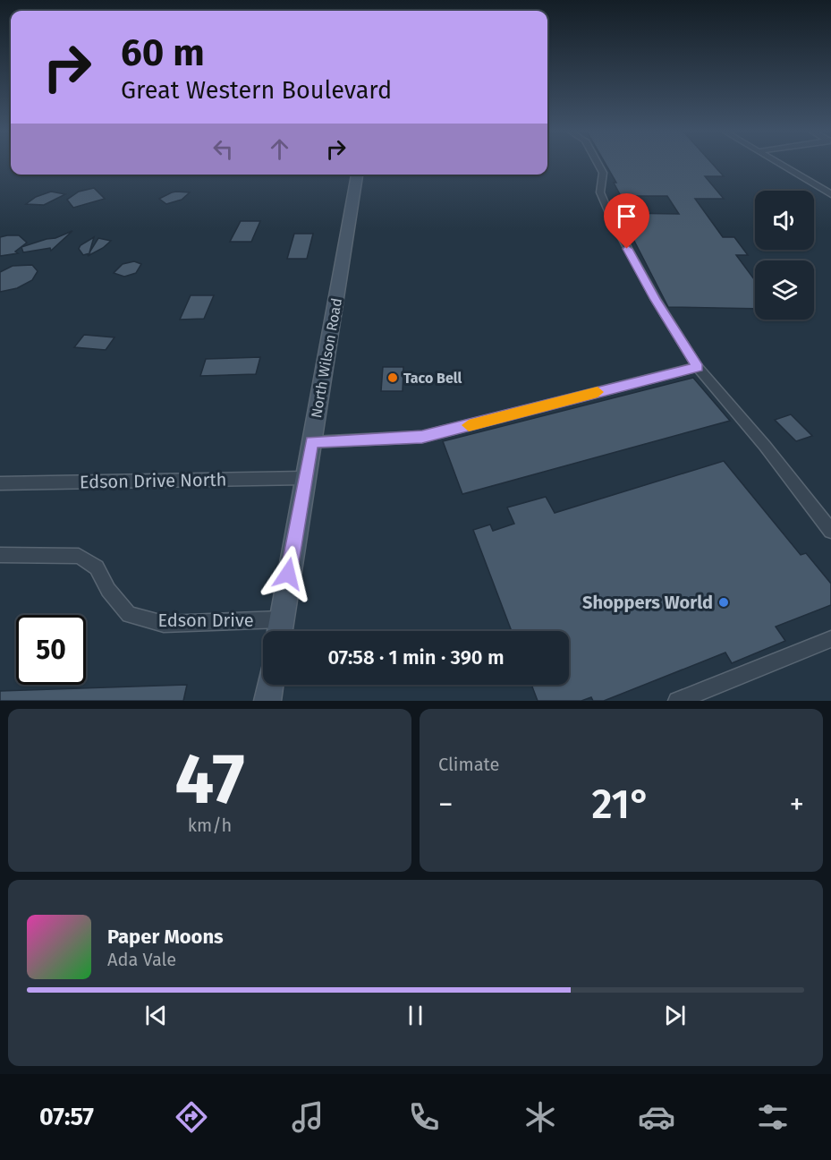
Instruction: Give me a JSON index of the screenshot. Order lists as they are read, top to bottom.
{
  "streets": {
    "main road": ["North Wilson Road"],
    "street": ["Edson Drive North", "Edson Drive"]
  },
  "crossings": [
    ["North Wilson Road", "Edson Drive North"],
    ["North Wilson Road", "Edson Drive"]
  ],
  "places": ["Taco Bell", "Shoppers World"],
  "page": {
    "turn": ["60 m", "Great Western Boulevard"],
    "limit": "50",
    "trip": "07:58 · 1 min · 390 m",
    "tile": [
      ["47", "km/h"],
      "Climate"
    ],
    "heat": ["−", "21°", "+"],
    "song": ["Paper Moons", "Ada Vale"],
    "tabs": "07:57"
  }
}
